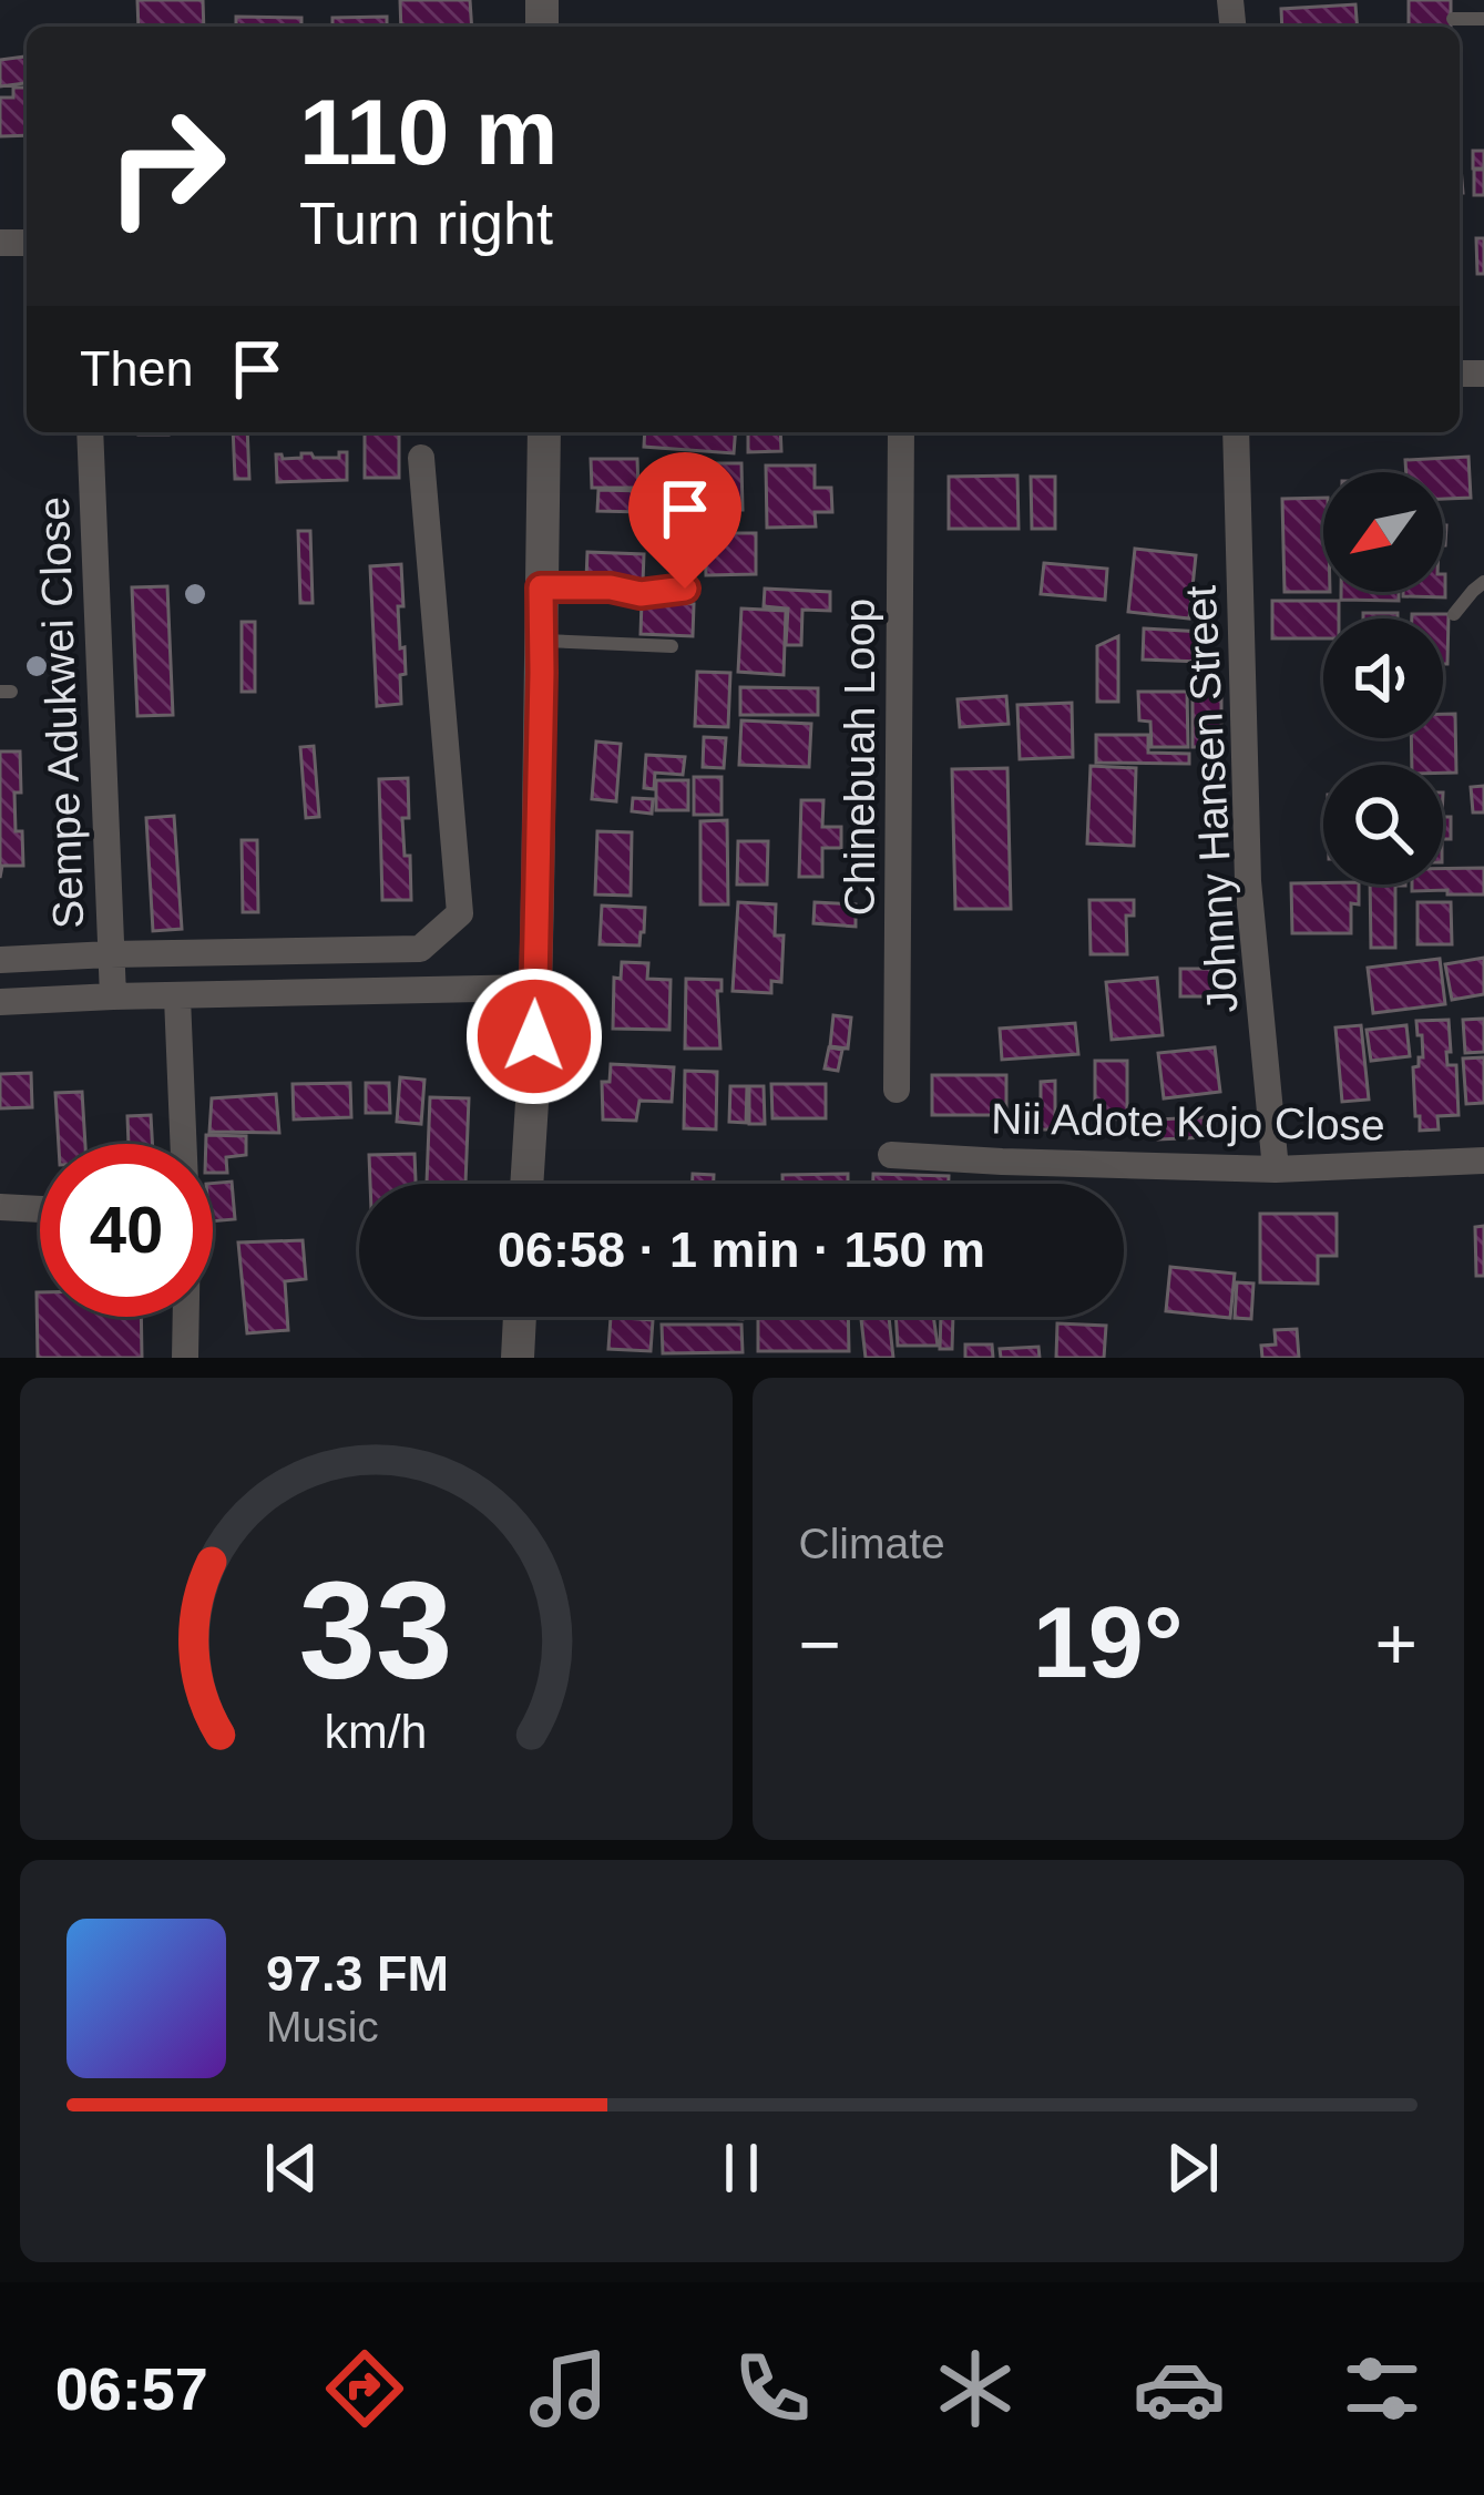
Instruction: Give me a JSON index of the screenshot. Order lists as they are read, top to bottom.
{
  "streets": {
    "street": [
      "Sempe Adukwei Close",
      "Chinebuah Loop",
      "Johnny Hansen Street",
      "Nii Adote Kojo Close"
    ]
  },
  "crossings": [
    ["Johnny Hansen Street", "Nii Adote Kojo Close"]
  ],
  "north": "bottom left",
  "page": {
    "turn": ["110 m", "Turn right"],
    "then": "Then",
    "limit": "40",
    "trip": "06:58 · 1 min · 150 m",
    "tile": "Climate",
    "heat": ["−", "19°", "+"],
    "song": ["97.3 FM", "Music"],
    "tabs": "06:57",
    "gauge": ["33", "km/h"]
  }
}
